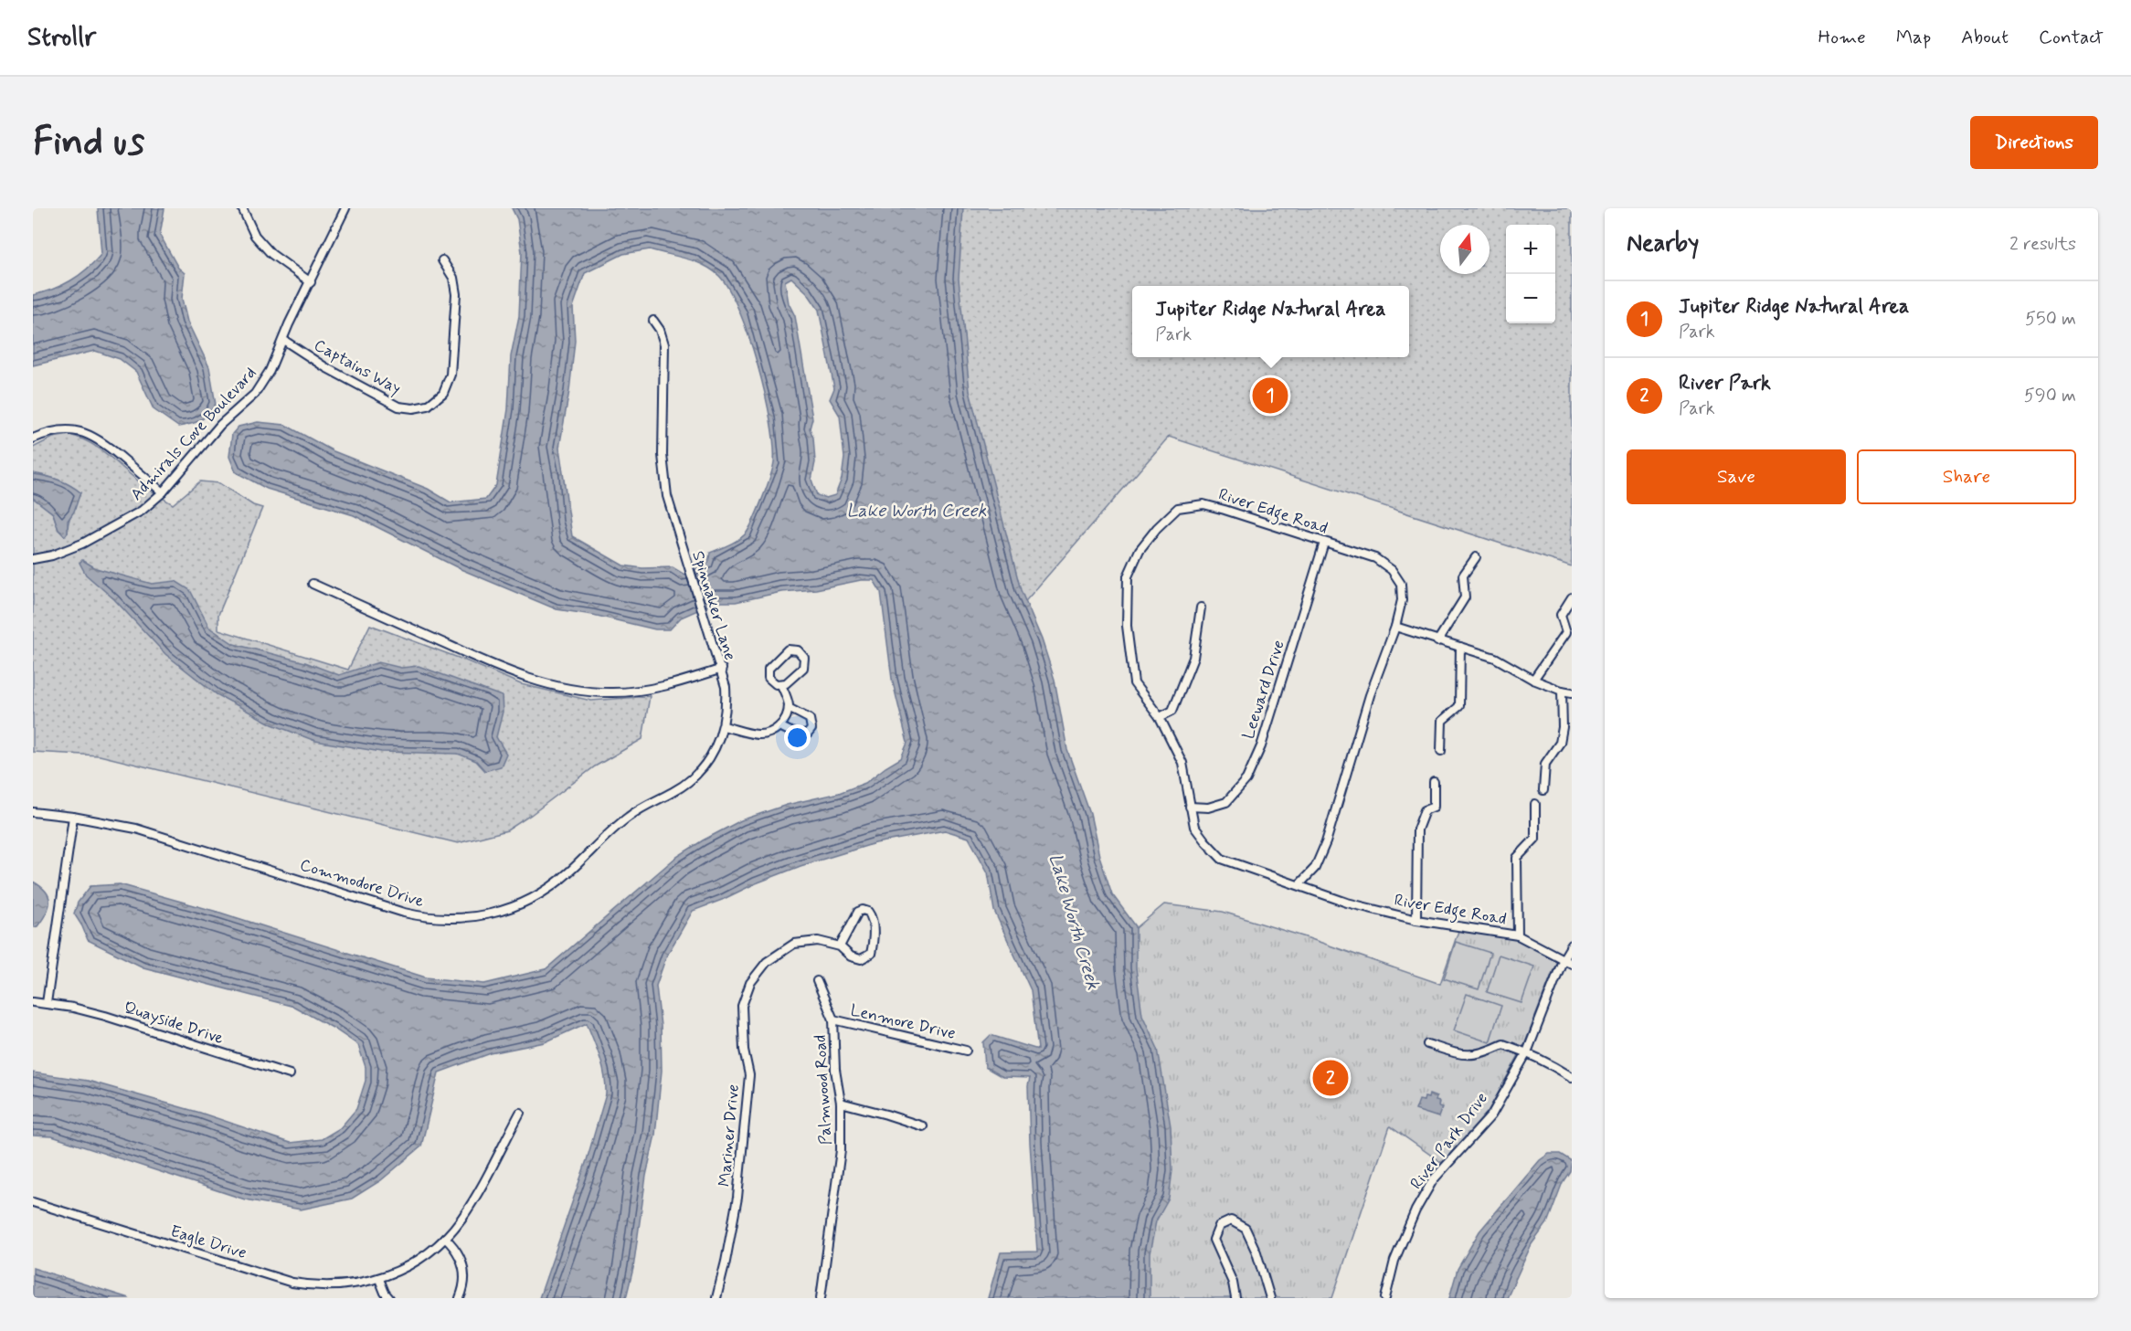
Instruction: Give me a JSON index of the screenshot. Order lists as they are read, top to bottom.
{
  "streets": {
    "street": [
      "Captains Way",
      "Admirals Cove Boulevard",
      "River Edge Road",
      "Spinnaker Lane",
      "Leeward Drive",
      "Commodore Drive",
      "Lenmore Drive",
      "Quayside Drive",
      "Palmwood Road",
      "Mariner Drive",
      "River Park Drive",
      "Eagle Drive"
    ]
  },
  "crossings": [
    ["Captains Way", "Admirals Cove Boulevard"],
    ["River Edge Road", "Leeward Drive"],
    ["River Edge Road", "River Park Drive"],
    ["Spinnaker Lane", "Commodore Drive"],
    ["Lenmore Drive", "Palmwood Road"]
  ],
  "water": ["Lake Worth Creek"],
  "north": "top",
  "page": {
    "header": "Strollr",
    "nav": [
      "Home",
      "Map",
      "About",
      "Contact"
    ],
    "buttons": [
      "Directions",
      ["Save", "Share"]
    ],
    "title": "Find us",
    "heading": ["Nearby", "2 results"],
    "map_buttons": ["+", "−"],
    "list": [
      {
        "mark": "1",
        "name": "Jupiter Ridge Natural Area",
        "note": "Park",
        "value": "550 m"
      },
      {
        "mark": "2",
        "name": "River Park",
        "note": "Park",
        "value": "590 m"
      }
    ],
    "popup": ["Jupiter Ridge Natural Area", "Park"],
    "pins": ["1", "2"]
  }
}
